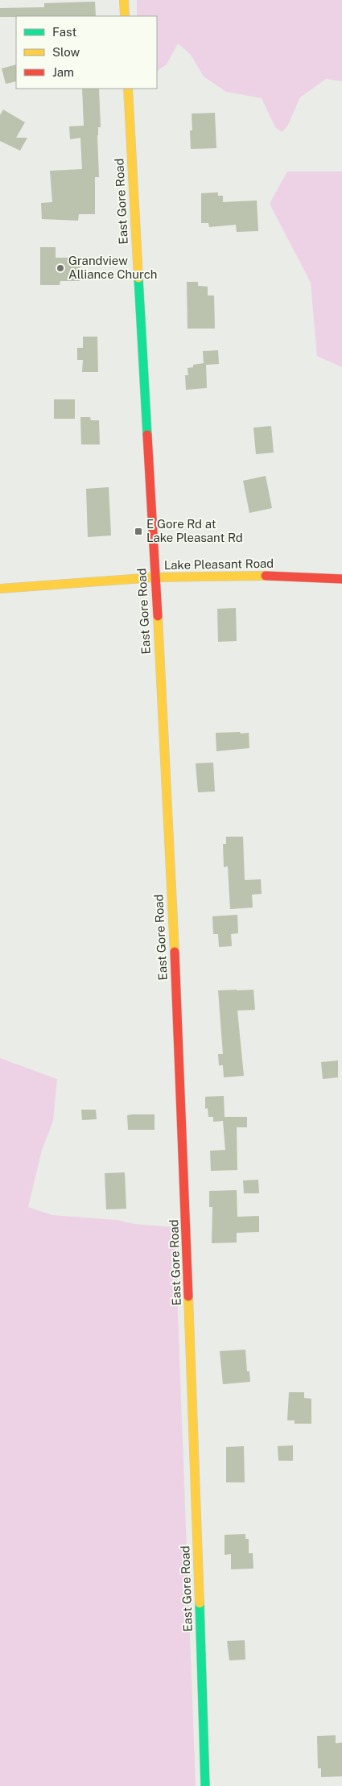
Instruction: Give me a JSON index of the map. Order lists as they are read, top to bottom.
{
  "streets": {
    "street": ["East Gore Road", "Lake Pleasant Road"]
  },
  "crossings": [
    ["East Gore Road", "Lake Pleasant Road"]
  ],
  "places": {
    "other": ["Grandview Alliance Church"],
    "transit": ["E Gore Rd at Lake Pleasant Rd"]
  },
  "legend": ["Fast", "Slow", "Jam"]
}
